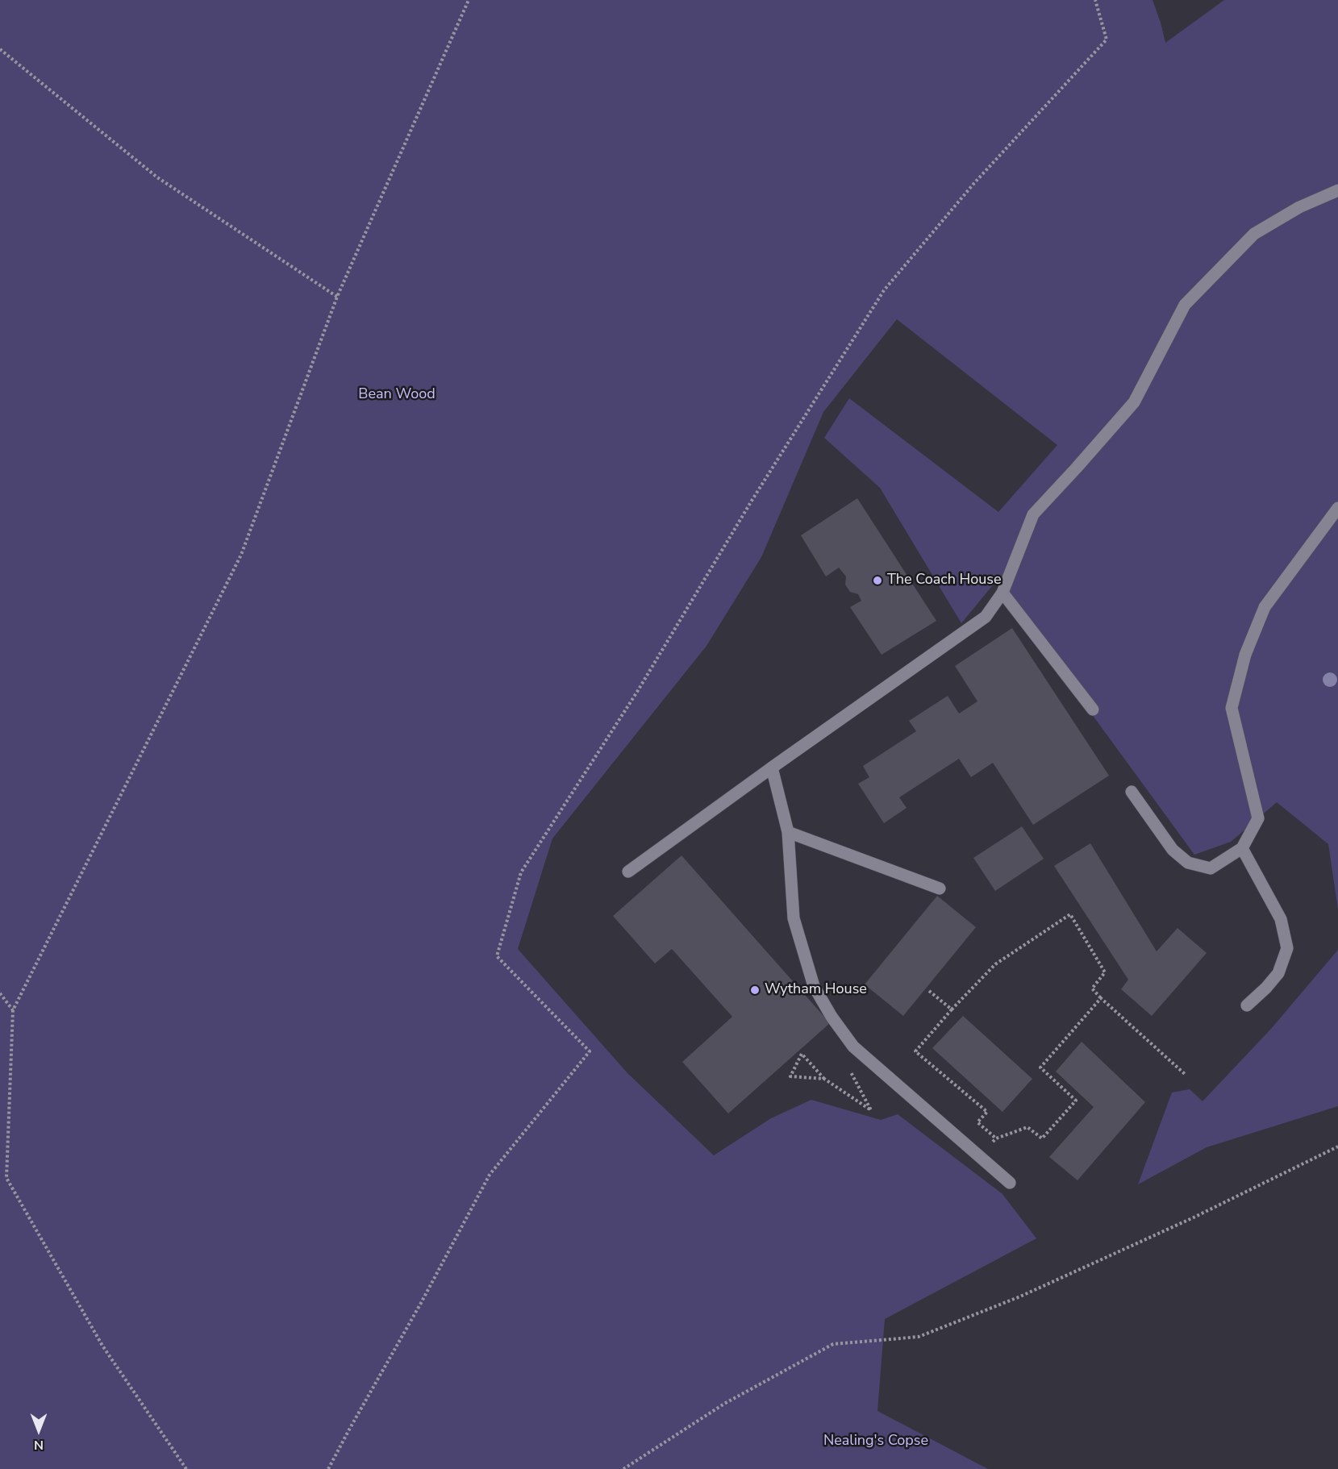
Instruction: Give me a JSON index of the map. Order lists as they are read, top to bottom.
{
  "parks": ["Bean Wood", "Nealing's Copse"],
  "places": ["The Coach House", "Wytham House"],
  "north": "bottom"
}
